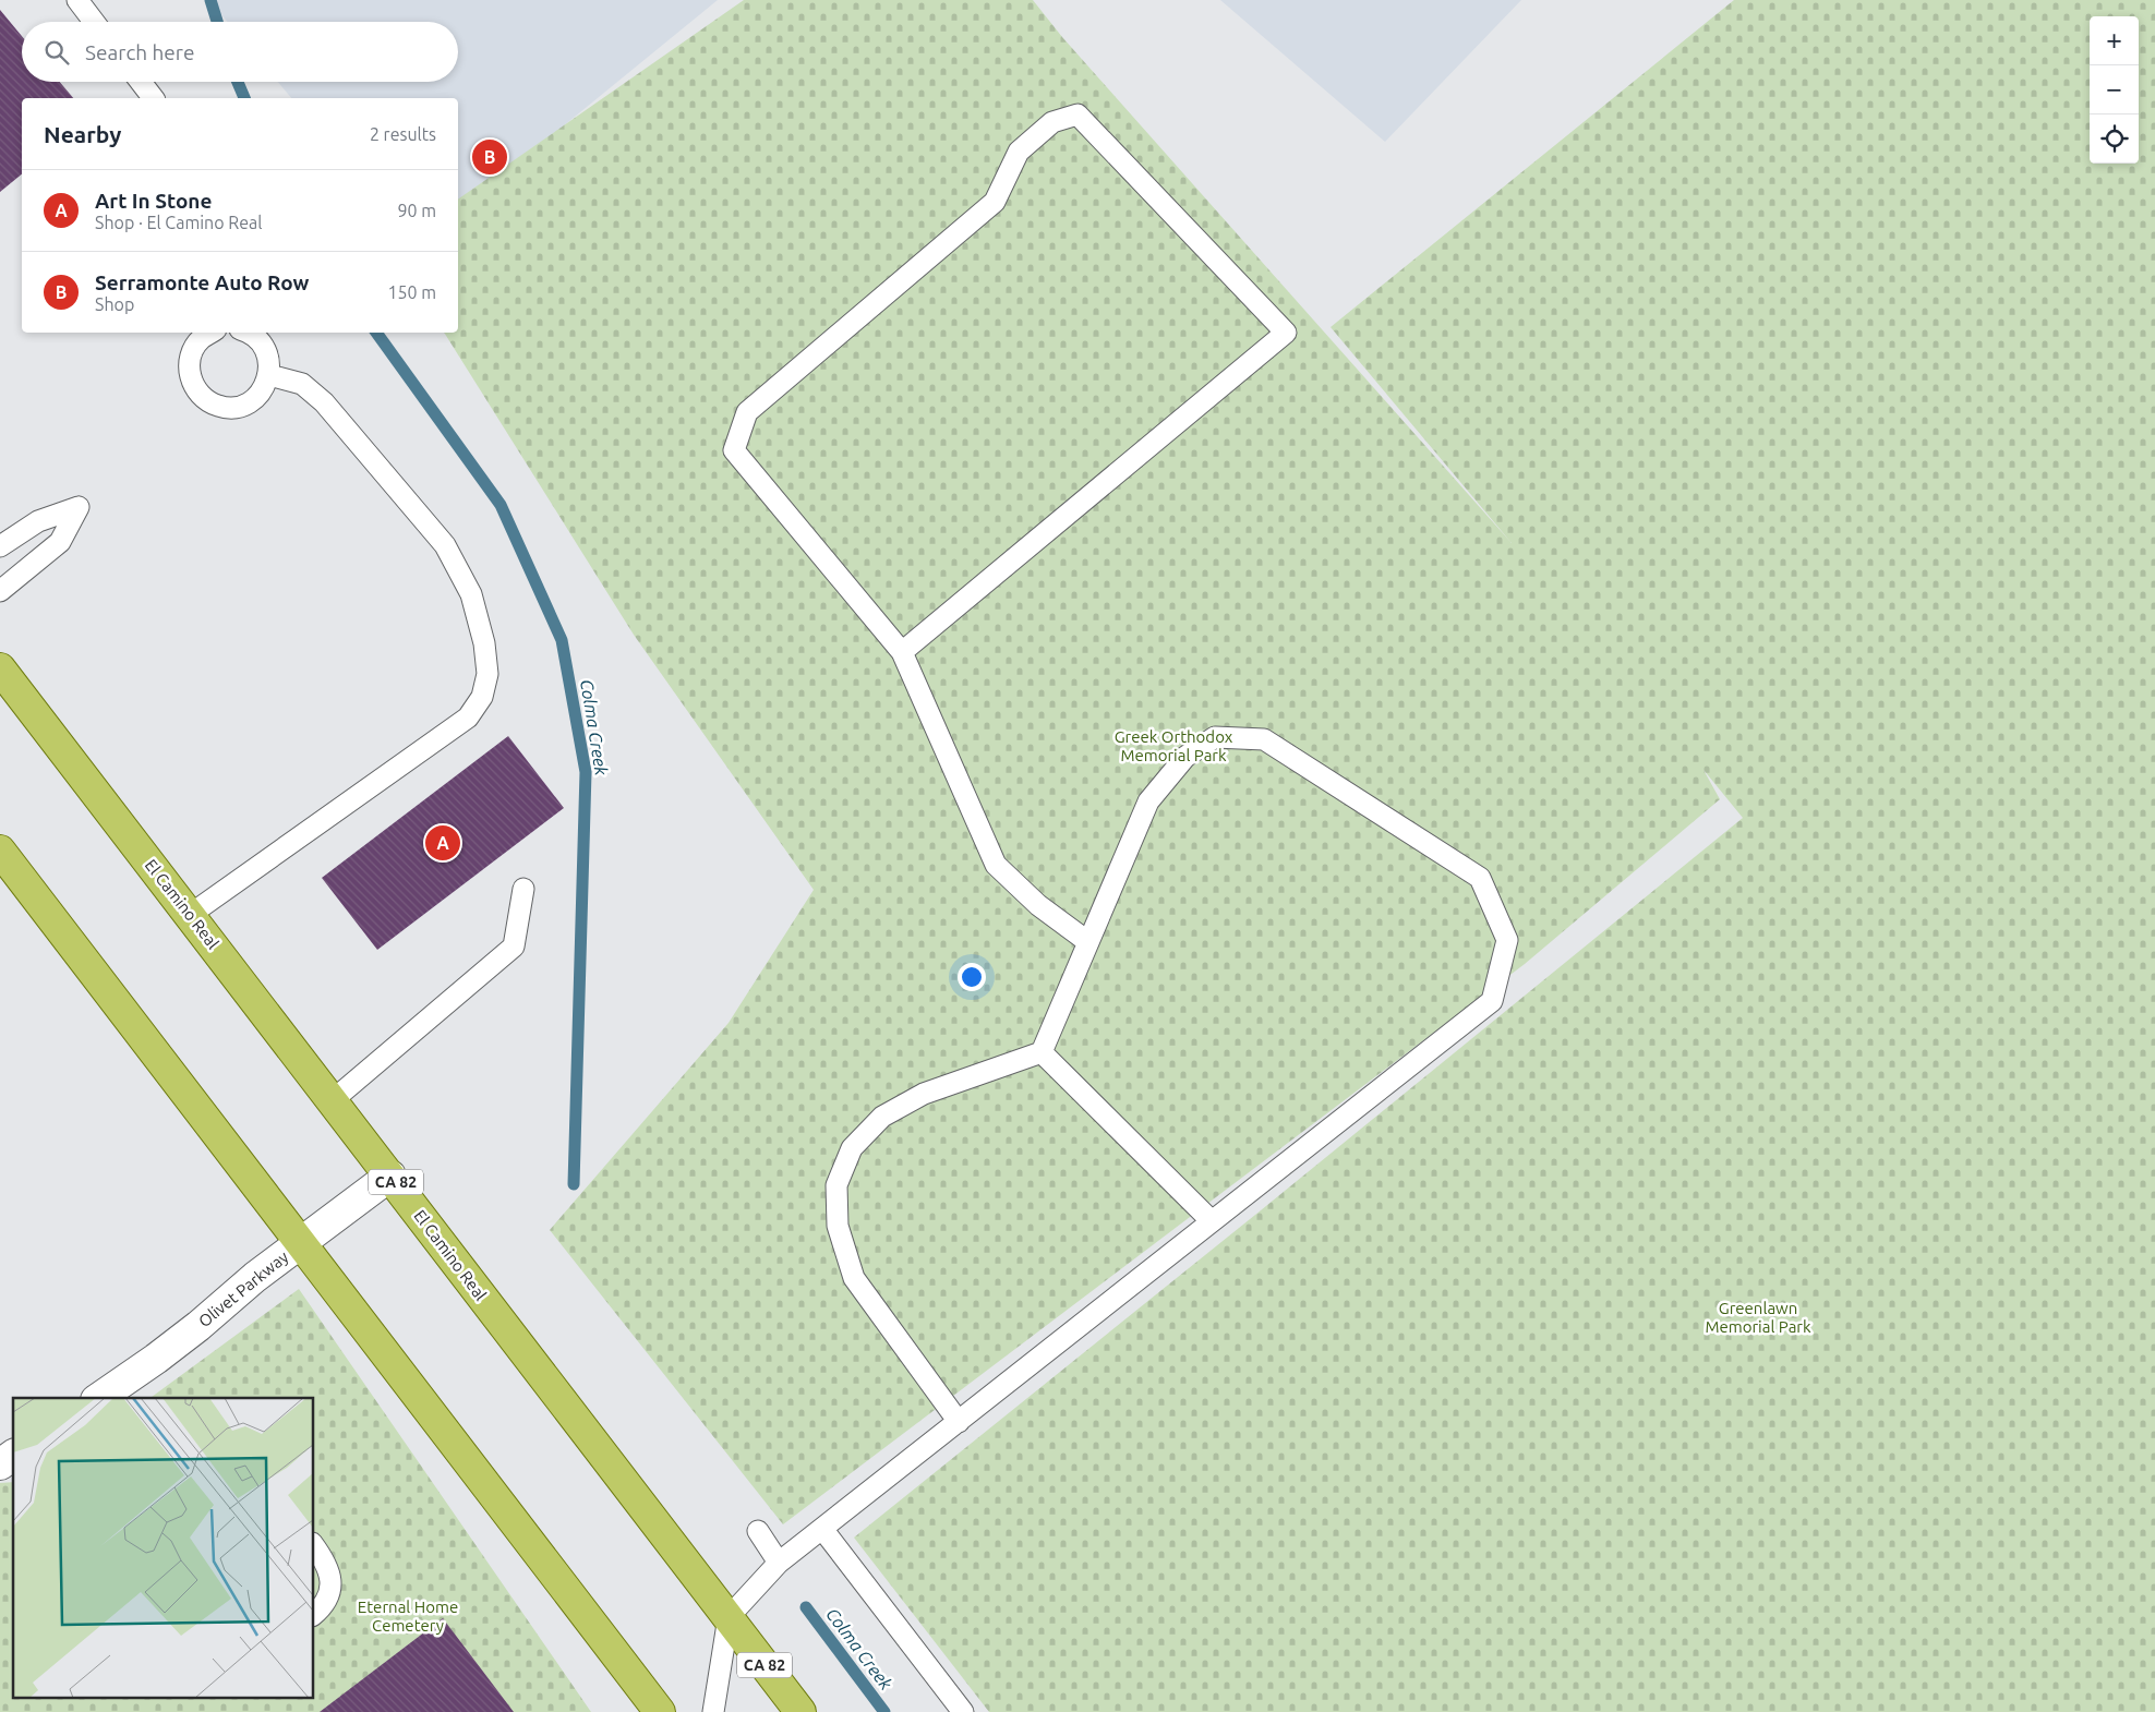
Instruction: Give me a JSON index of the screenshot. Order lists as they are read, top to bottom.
{
  "streets": {
    "main road": ["El Camino Real", "CA 82"],
    "street": ["Olivet Parkway"]
  },
  "crossings": [
    ["El Camino Real", "Olivet Parkway"]
  ],
  "water": ["Colma Creek"],
  "parks": ["Greek Orthodox Memorial Park", "Greenlawn Memorial Park", "Eternal Home Cemetery"],
  "page": {
    "map_buttons": ["+", "−"],
    "search": "Search here",
    "heading": ["Nearby", "2 results"],
    "pins": ["B", "A"],
    "list": [
      {
        "mark": "A",
        "name": "Art In Stone",
        "note": "Shop · El Camino Real",
        "value": "90 m"
      },
      {
        "mark": "B",
        "name": "Serramonte Auto Row",
        "note": "Shop",
        "value": "150 m"
      }
    ]
  }
}
